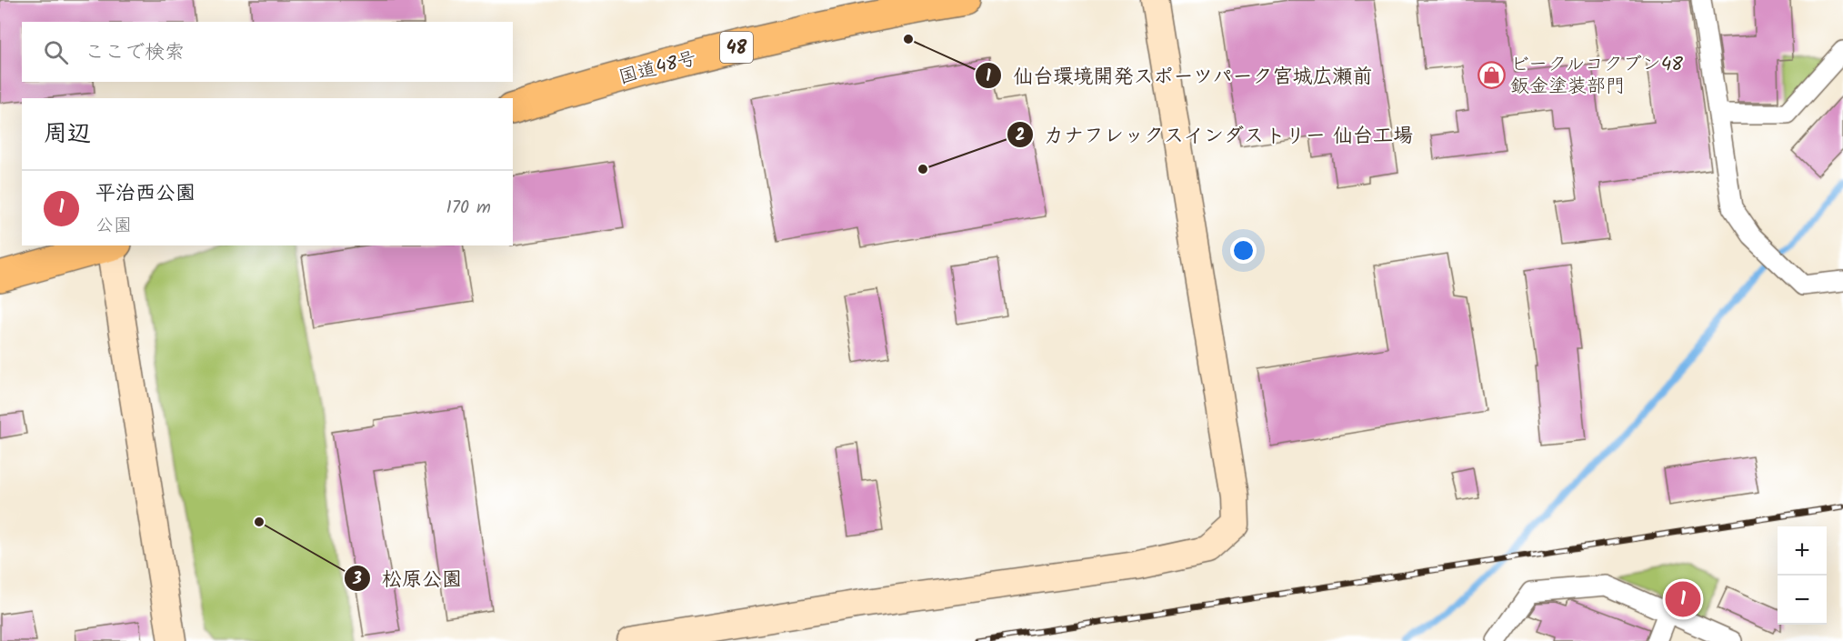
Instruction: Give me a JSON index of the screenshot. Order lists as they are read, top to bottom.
{
  "streets": {
    "highway": ["48", "国道48号"]
  },
  "places": {
    "other": ["仙台環境開発スポーツパーク宮城広瀬前", "カナフレックスインダストリー 仙台工場", "松原公園"],
    "shop": ["ビークルコクブン48 鈑金塗装部門"]
  },
  "page": {
    "search": "ここで検索",
    "heading": "周辺",
    "list": [
      {
        "mark": "1",
        "name": "平治西公園",
        "note": "公園",
        "value": "170 m"
      }
    ],
    "map_buttons": ["+", "−"],
    "pins": "1"
  }
}
